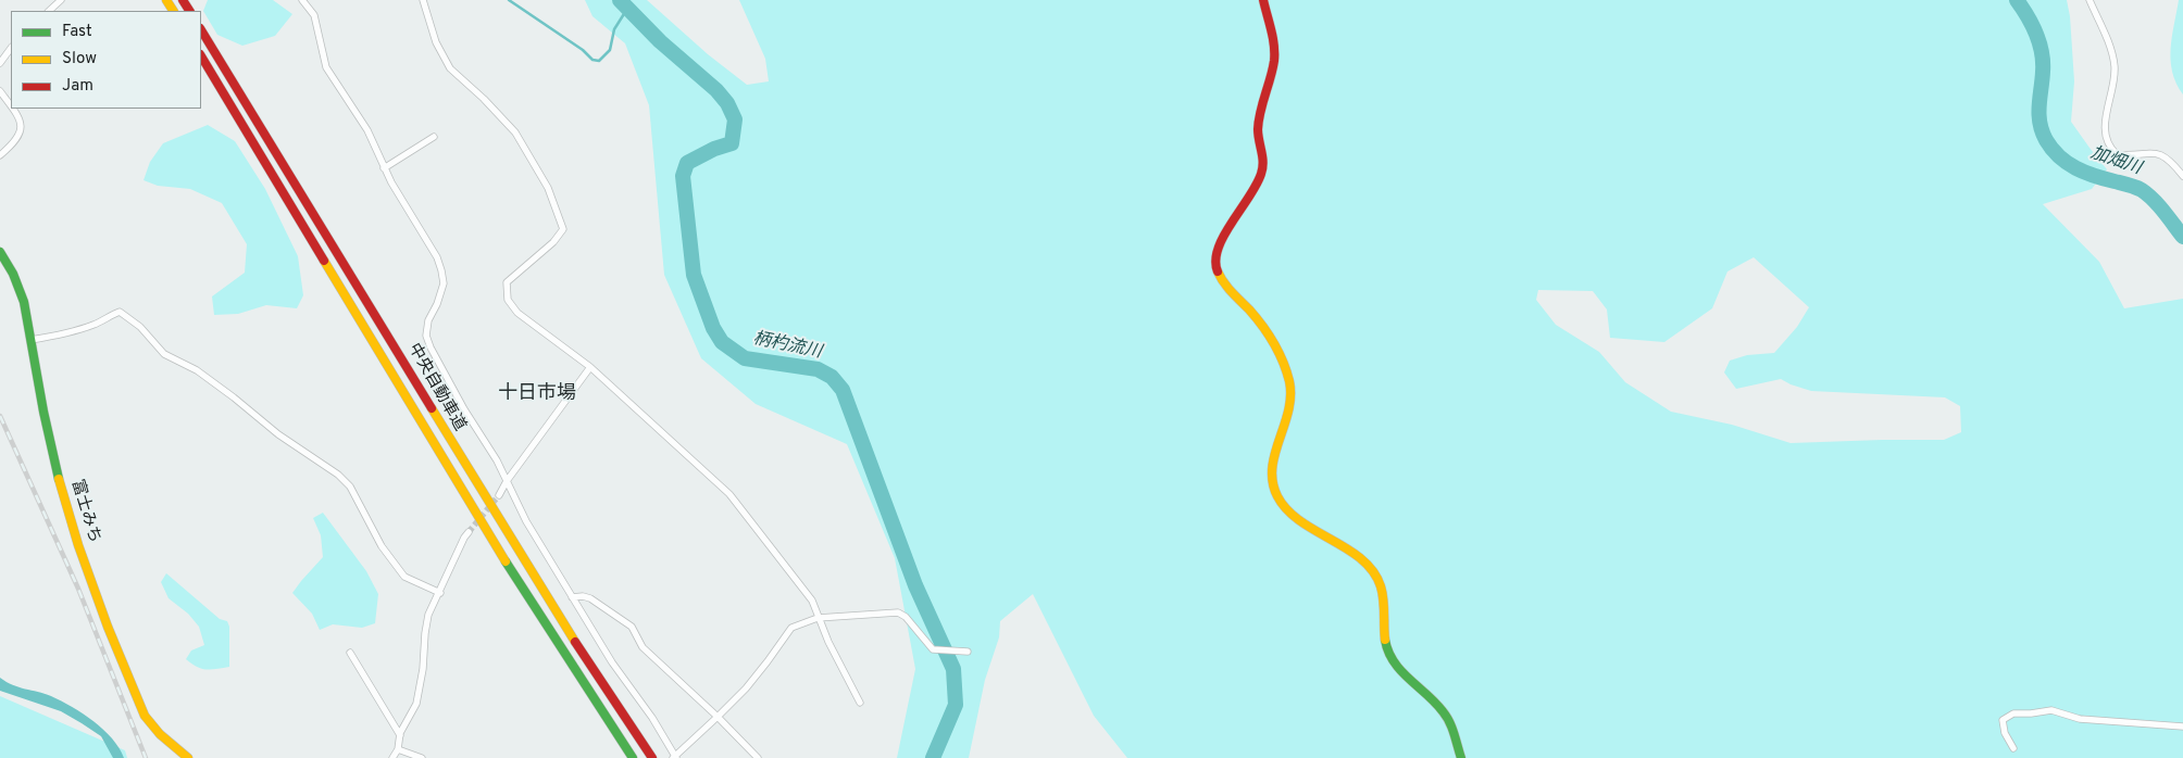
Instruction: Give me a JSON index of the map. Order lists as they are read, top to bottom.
{
  "streets": {
    "main road": ["中央自動車道", "富士みち"]
  },
  "districts": ["十日市場"],
  "water": ["加畑川", "柄杓流川"],
  "legend": ["Fast", "Slow", "Jam"]
}
